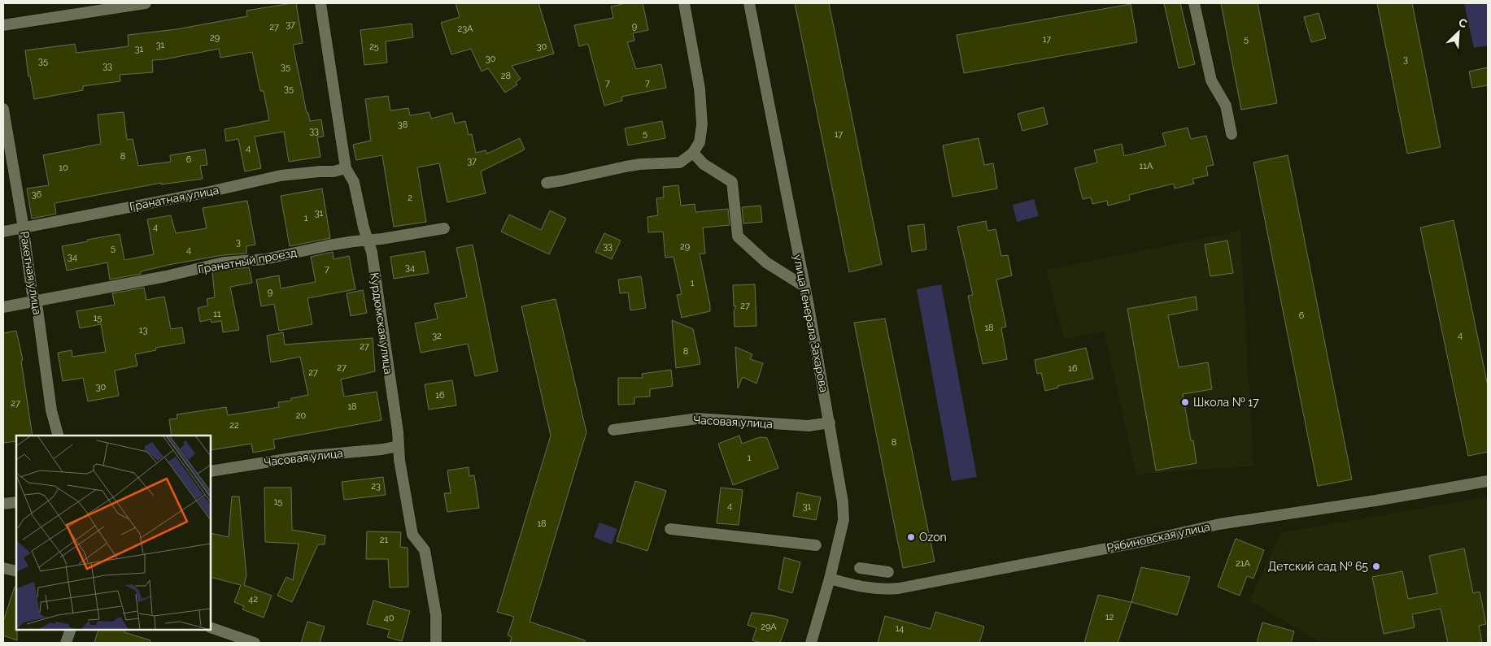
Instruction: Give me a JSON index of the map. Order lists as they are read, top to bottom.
{
  "streets": {
    "street": [
      "Гранатная улица",
      "Гранатный проезд",
      "Ракетная улица",
      "Курдюмская улица",
      "улица Генерала Захарова",
      "Часовая улица",
      "Рябиновская улица"
    ]
  },
  "crossings": [
    ["Гранатная улица", "Ракетная улица"],
    ["Гранатная улица", "Курдюмская улица"],
    ["Гранатный проезд", "Ракетная улица"],
    ["Гранатный проезд", "Курдюмская улица"],
    ["Курдюмская улица", "Часовая улица"],
    ["улица Генерала Захарова", "Часовая улица"],
    ["улица Генерала Захарова", "Рябиновская улица"]
  ],
  "places": ["Школа № 17", "Ozon", "Детский сад № 65"],
  "house_numbers": [
    "37",
    "9",
    "27",
    "23А",
    "29",
    "17",
    "5",
    "31",
    "25",
    "30",
    "31",
    "30",
    "3",
    "35",
    "33",
    "35",
    "28",
    "7",
    "7",
    "35",
    "38",
    "33",
    "5",
    "17",
    "4",
    "8",
    "6",
    "37",
    "11А",
    "10",
    "36",
    "2",
    "31",
    "1",
    "4",
    "3",
    "33",
    "29",
    "5",
    "4",
    "34",
    "34",
    "7",
    "1",
    "9",
    "27",
    "11",
    "6",
    "15",
    "18",
    "13",
    "4",
    "32",
    "27",
    "8",
    "27",
    "16",
    "27",
    "30",
    "16",
    "27",
    "18",
    "20",
    "22",
    "8",
    "1",
    "23",
    "15",
    "4",
    "31",
    "18",
    "21",
    "21А",
    "42",
    "12",
    "40",
    "29А",
    "14"
  ],
  "north": "top right"
}
